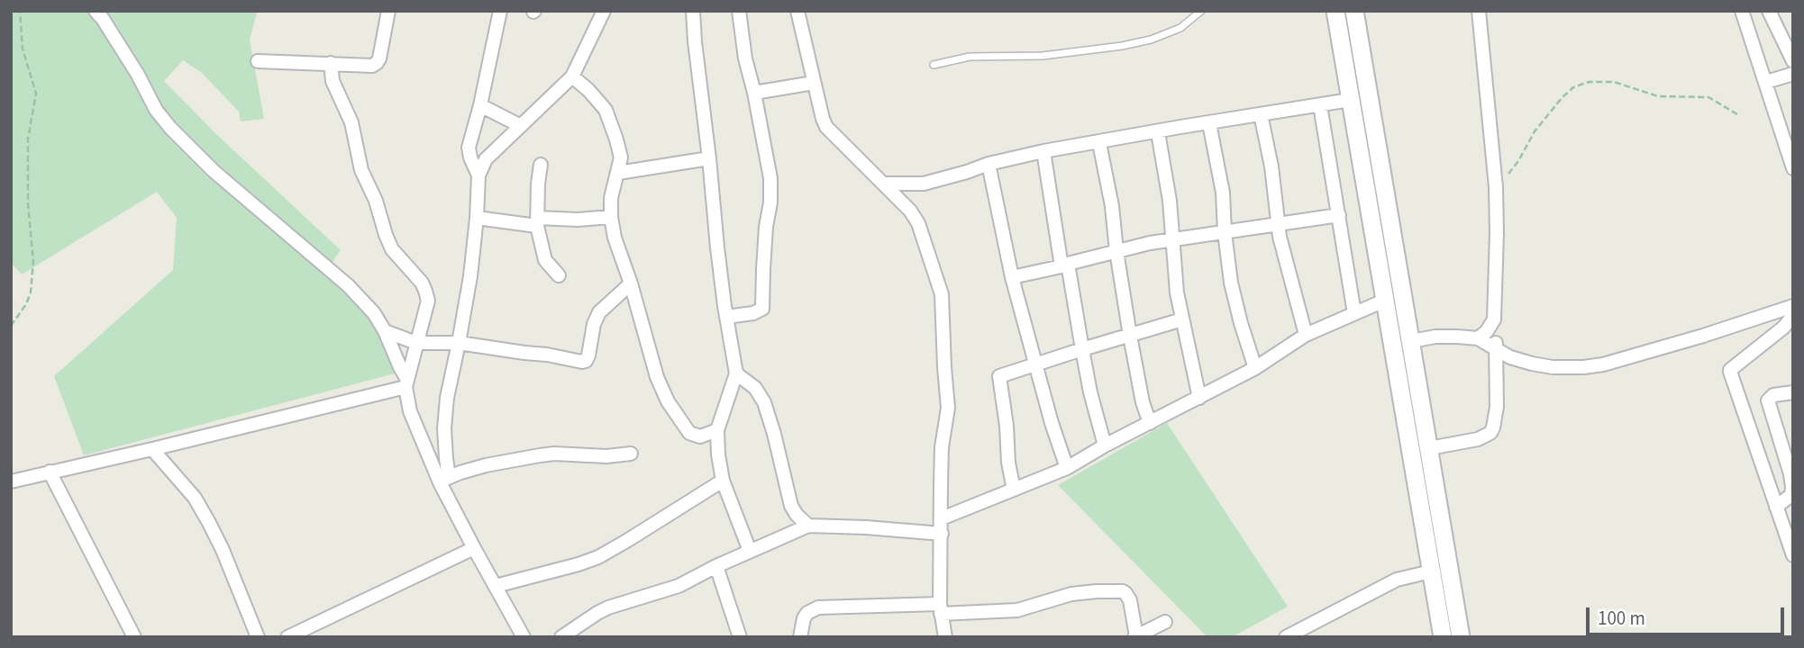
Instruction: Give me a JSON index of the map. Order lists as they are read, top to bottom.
{
  "scale_bar": "100 m"
}
